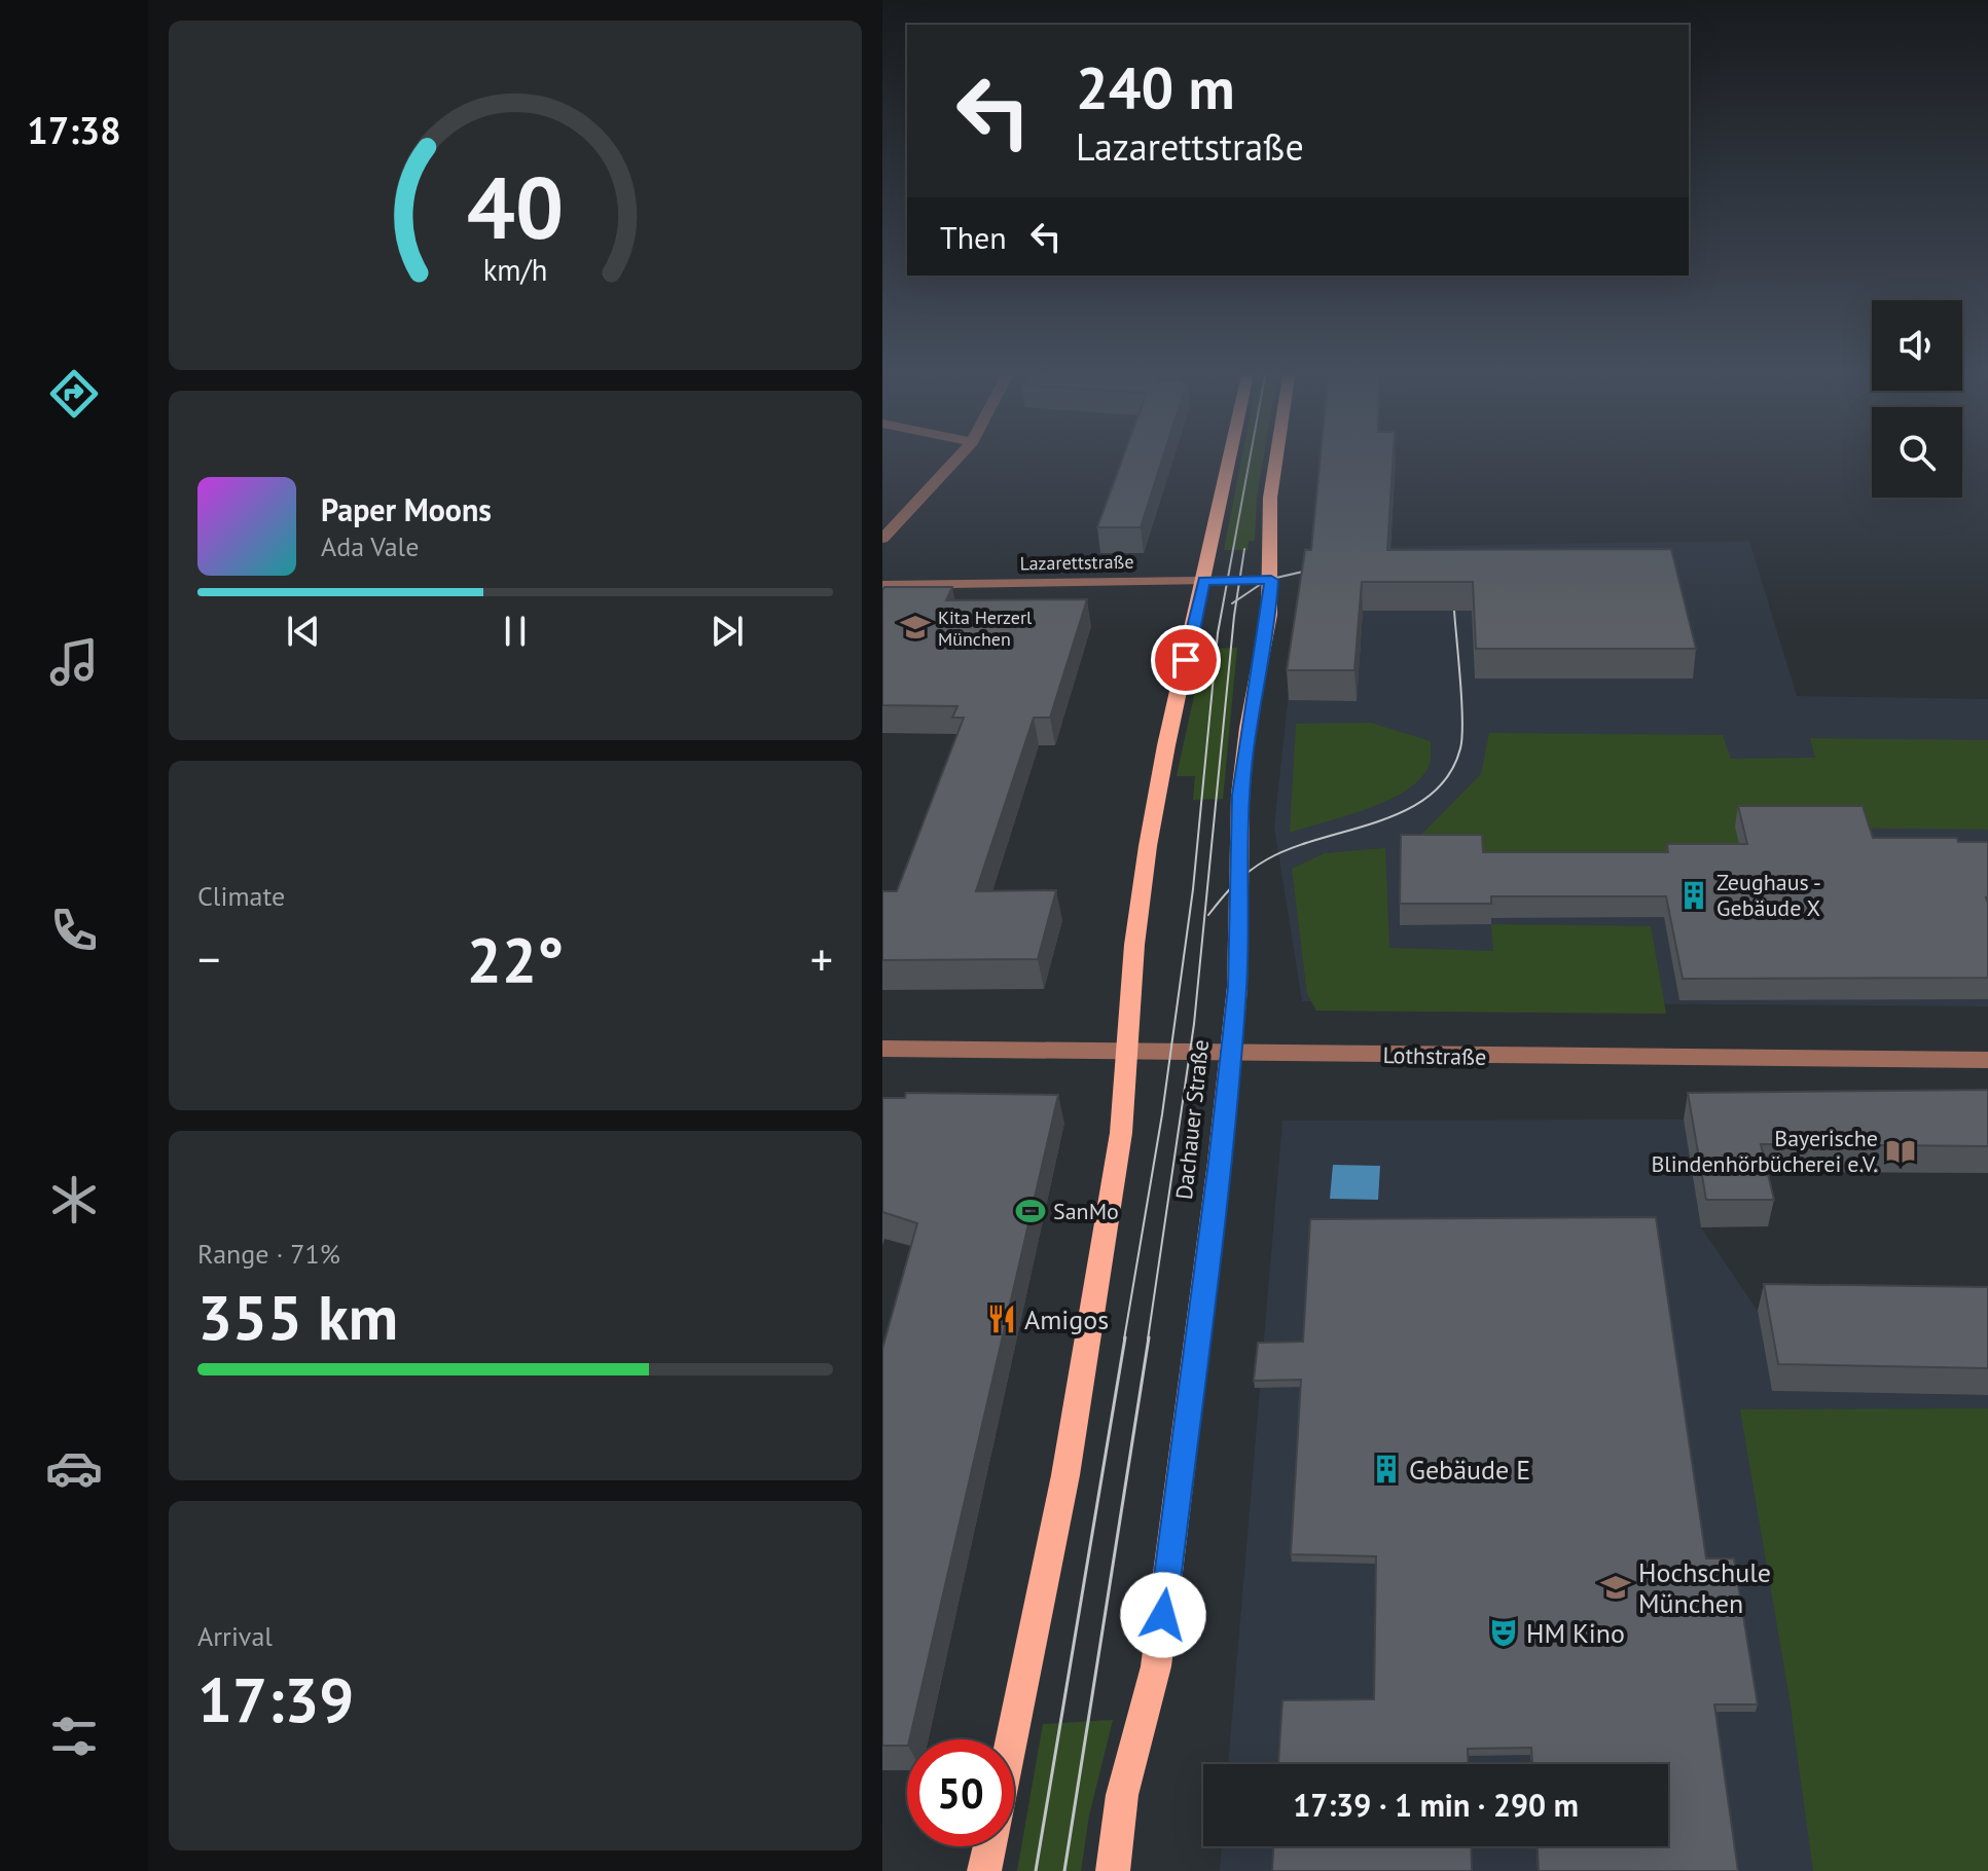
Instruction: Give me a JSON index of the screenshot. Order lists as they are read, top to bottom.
{
  "streets": {
    "main road": ["Dachauer Straße"],
    "street": ["Lazarettstraße", "Lothstraße"]
  },
  "crossings": [
    ["Lazarettstraße", "Dachauer Straße"],
    ["Lothstraße", "Dachauer Straße"]
  ],
  "places": {
    "school or university": ["Kita Herzerl München", "Hochschule München"],
    "building": ["Zeughaus - Gebäude X", "Gebäude E"],
    "library": ["Bayerische Blindenhörbücherei e.V."],
    "sports": ["SanMo"],
    "restaurant": ["Amigos"],
    "theatre": ["HM Kino"]
  },
  "page": {
    "tabs": "17:38",
    "turn": ["240 m", "Lazarettstraße"],
    "then": "Then",
    "song": ["Paper Moons", "Ada Vale"],
    "tile": [
      "Climate",
      ["Range · 71%", "355 km"],
      ["Arrival", "17:39"]
    ],
    "heat": ["−", "22°", "+"],
    "limit": "50",
    "trip": "17:39 · 1 min · 290 m",
    "gauge": ["40", "km/h"]
  }
}
